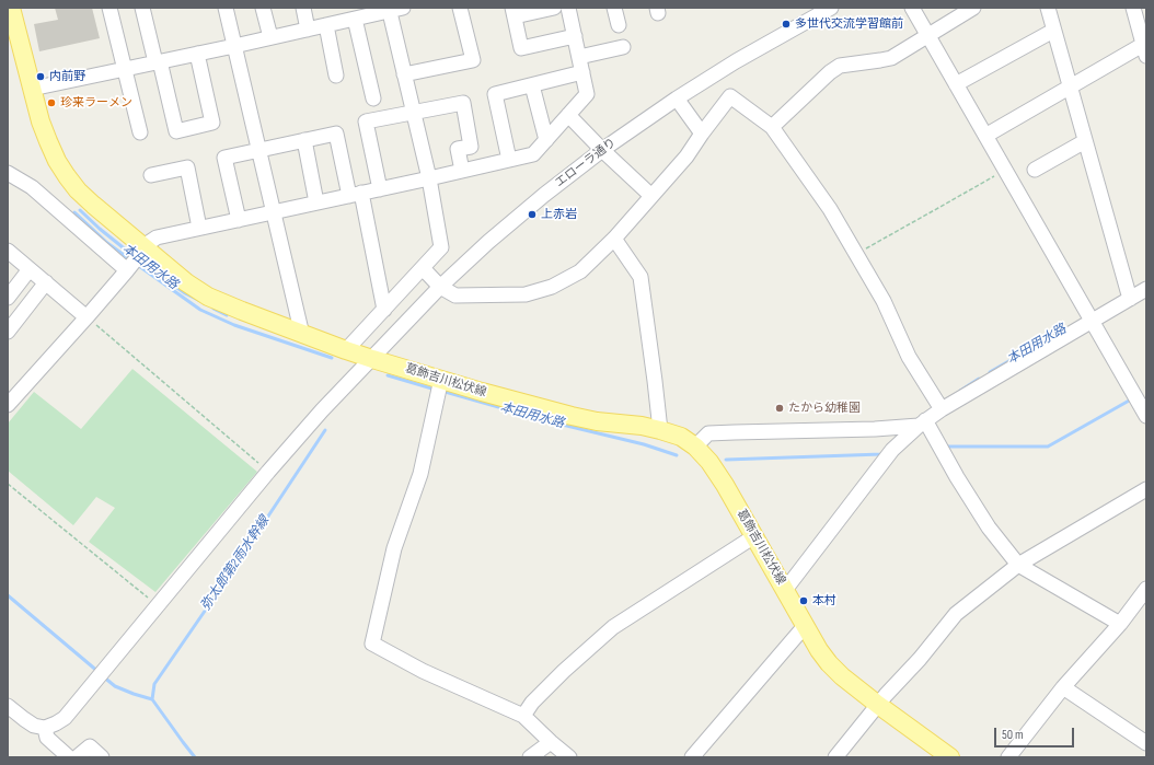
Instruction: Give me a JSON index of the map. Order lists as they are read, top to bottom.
{
  "streets": {
    "main road": ["葛飾吉川松伏線"],
    "street": ["エローラ通り"]
  },
  "crossings": [
    ["エローラ通り", "葛飾吉川松伏線"]
  ],
  "water": ["本田用水路", "弥太郎第2雨水幹線"],
  "places": [
    "多世代交流学習館前",
    "内前野",
    "珍来ラーメン",
    "上赤岩",
    "たから幼稚園",
    "本村"
  ],
  "scale_bar": "50 m"
}
